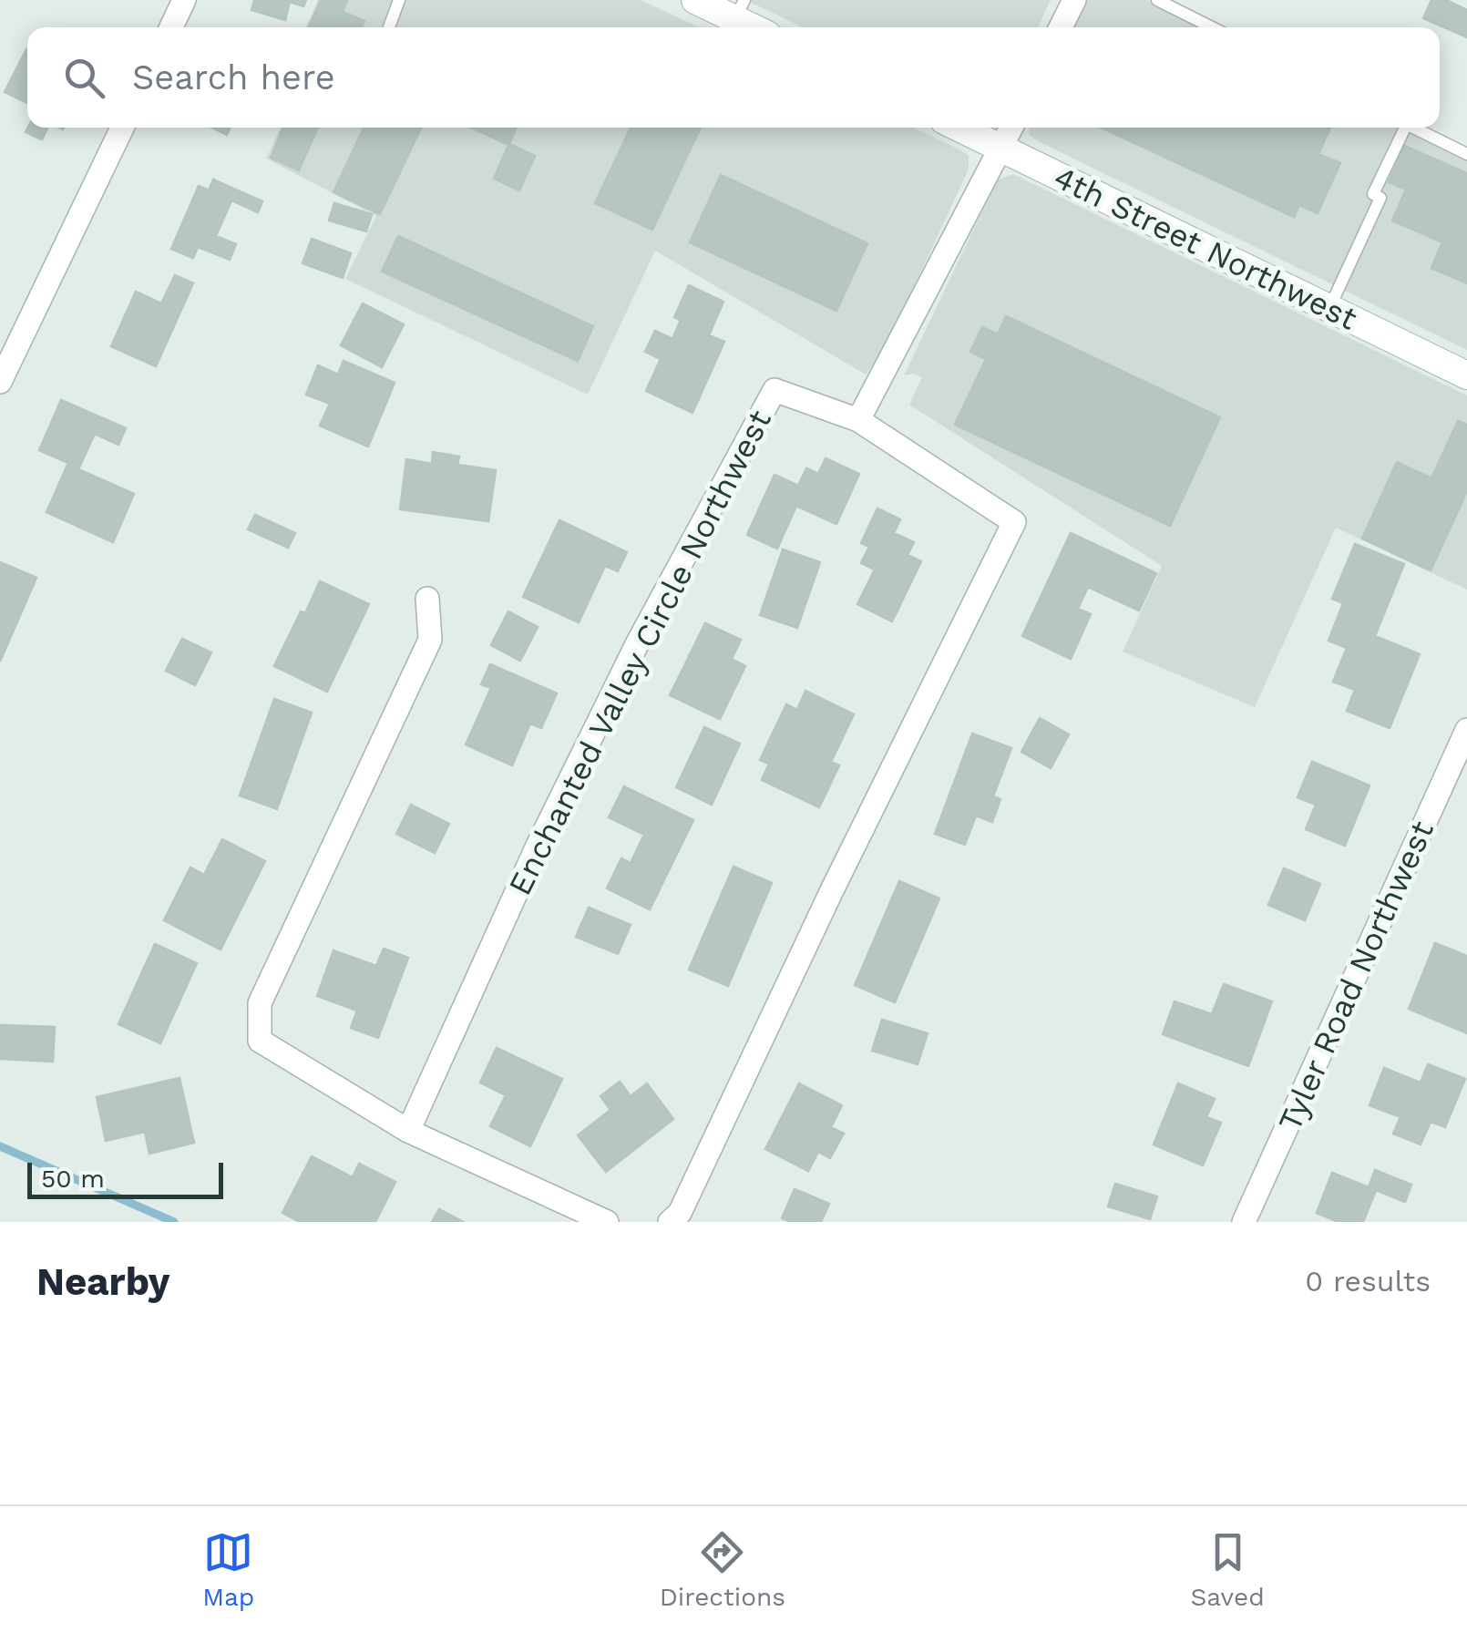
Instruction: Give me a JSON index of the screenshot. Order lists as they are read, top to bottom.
{
  "streets": {
    "main road": ["4th Street Northwest"],
    "street": ["Enchanted Valley Circle Northwest", "Tyler Road Northwest"]
  },
  "scale_bar": "50 m",
  "page": {
    "search": "Search here",
    "scale": "50 m",
    "heading": ["Nearby", "0 results"],
    "nav": ["Map", "Directions", "Saved"]
  }
}
